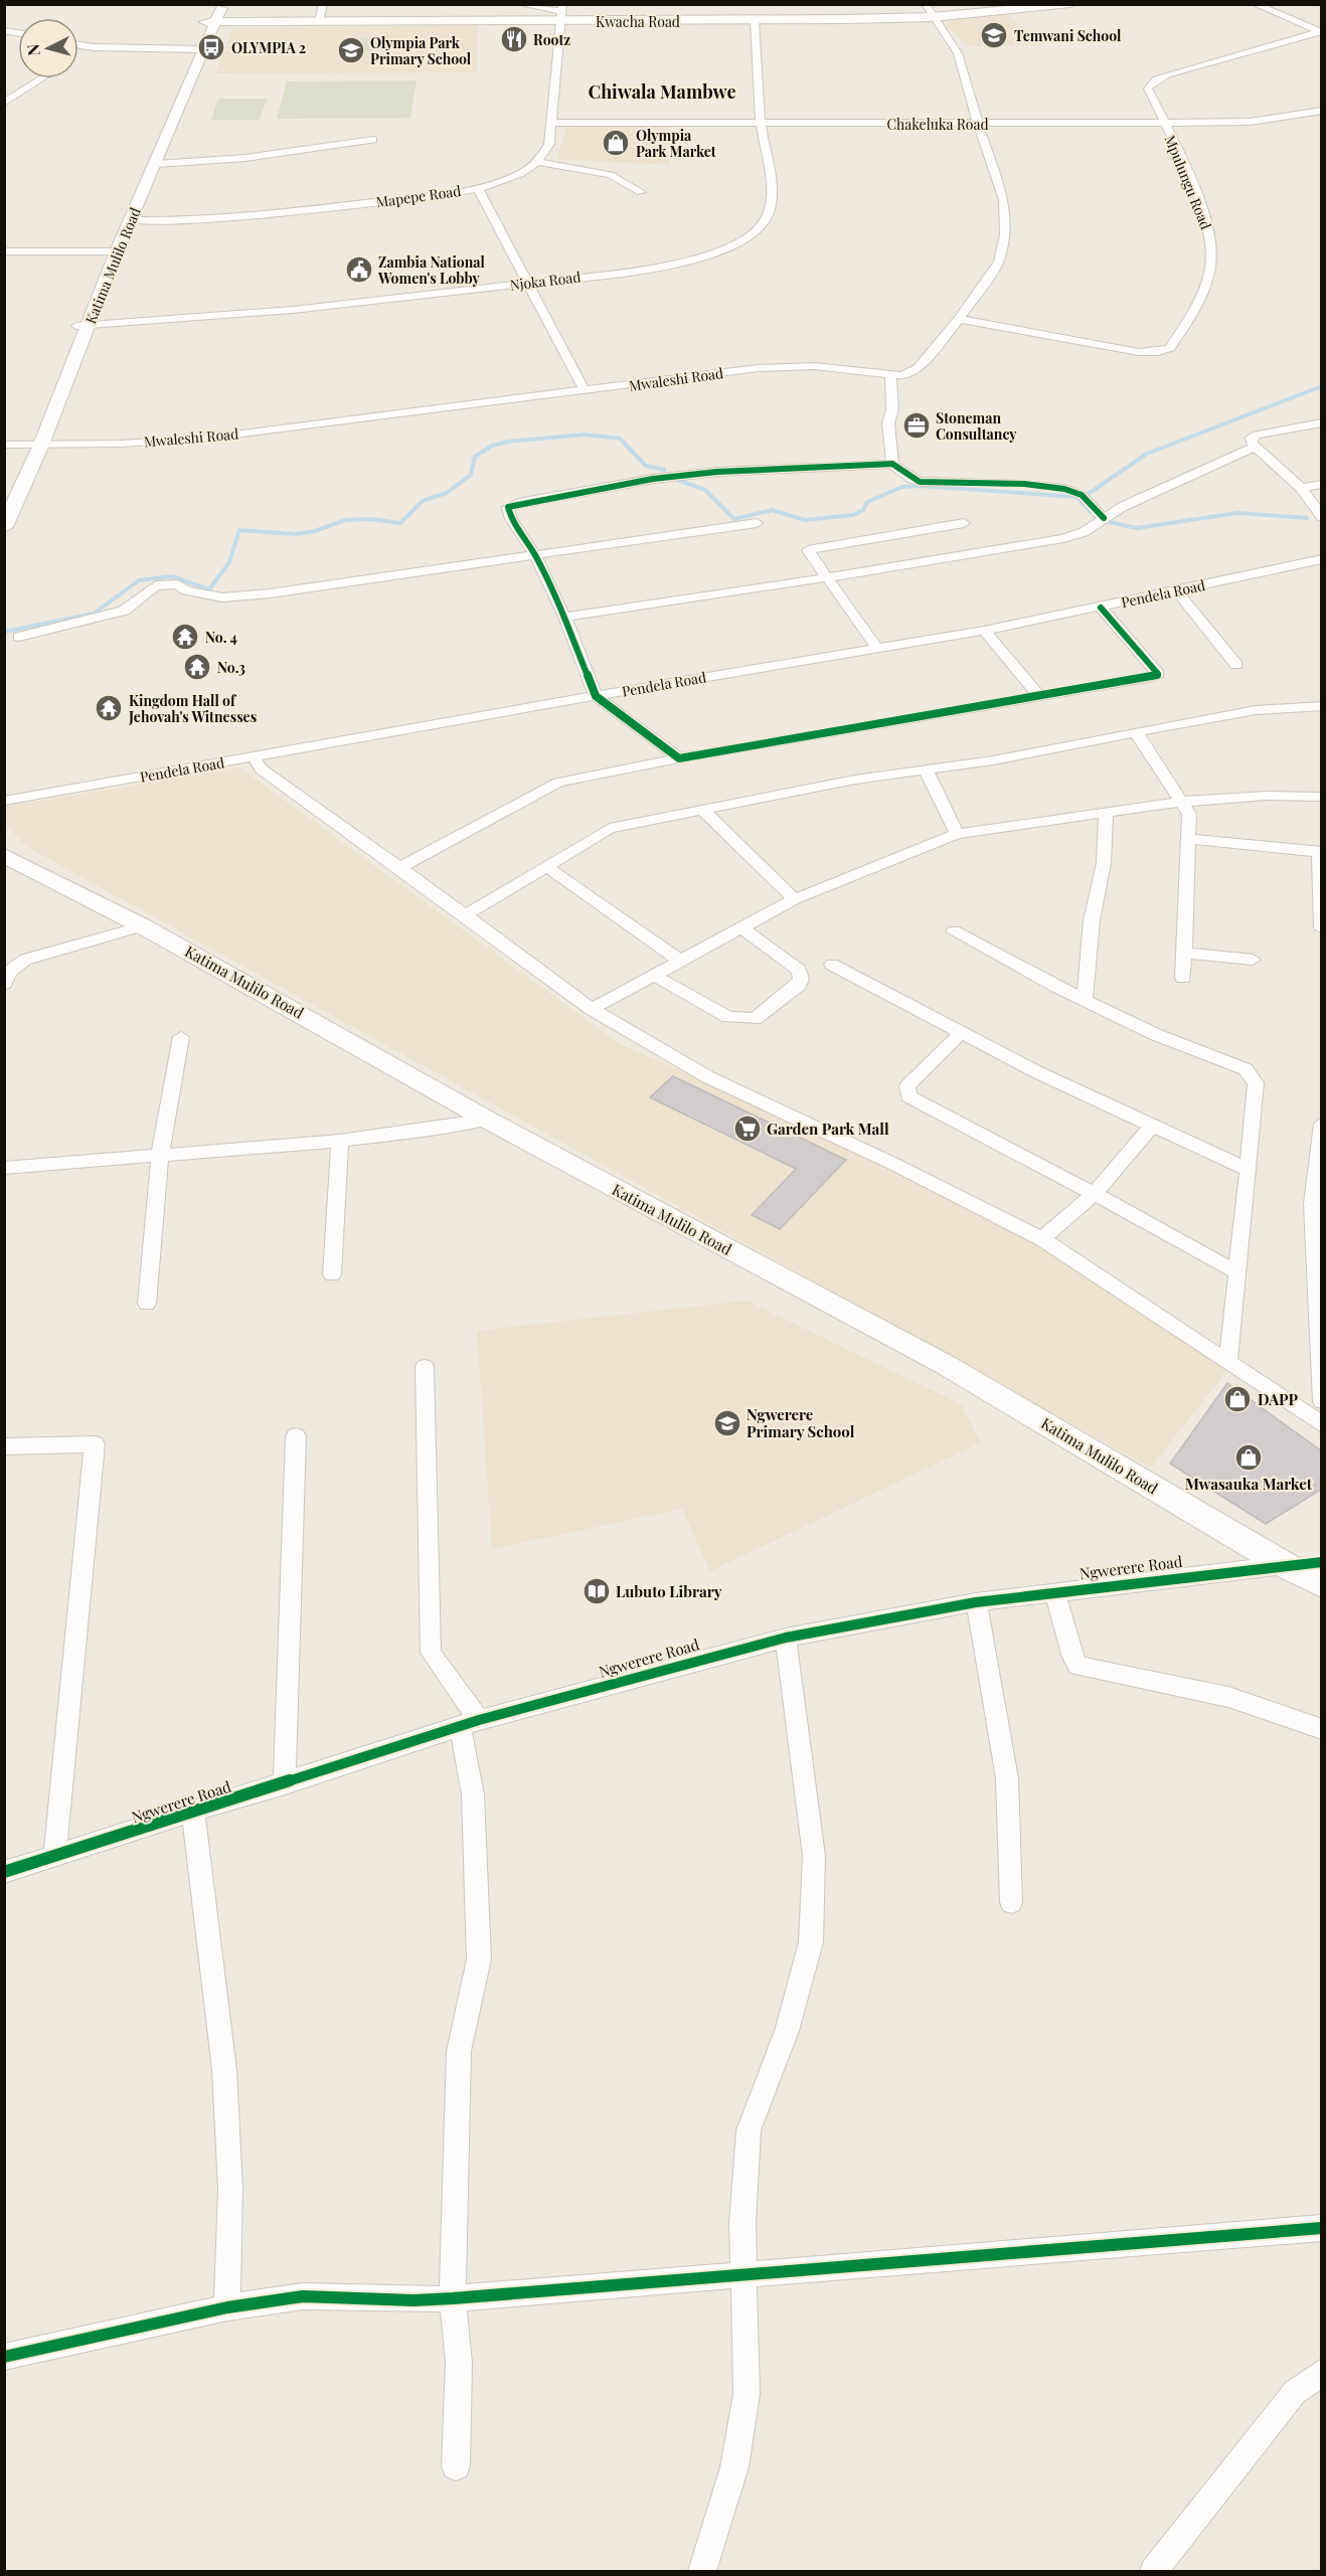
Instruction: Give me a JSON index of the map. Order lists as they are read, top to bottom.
{
  "streets": {
    "main road": ["Kwacha Road", "Katima Mulilo Road", "Ngwerere Road"],
    "street": [
      "Chakeluka Road",
      "Mpulungu Road",
      "Mapepe Road",
      "Njoka Road",
      "Mwaleshi Road",
      "Pendela Road"
    ]
  },
  "crossings": [
    ["Kwacha Road", "Katima Mulilo Road"],
    ["Kwacha Road", "Njoka Road"],
    ["Kwacha Road", "Mwaleshi Road"],
    ["Chakeluka Road", "Mpulungu Road"],
    ["Chakeluka Road", "Njoka Road"],
    ["Chakeluka Road", "Mwaleshi Road"],
    ["Mpulungu Road", "Mwaleshi Road"],
    ["Mapepe Road", "Katima Mulilo Road"],
    ["Katima Mulilo Road", "Njoka Road"],
    ["Katima Mulilo Road", "Mwaleshi Road"],
    ["Katima Mulilo Road", "Ngwerere Road"]
  ],
  "districts": ["Chiwala Mambwe"],
  "places": {
    "school or university": ["Temwani School", "Olympia Park Primary School", "Ngwerere Primary School"],
    "restaurant": ["Rootz"],
    "bus stop": ["OLYMPIA 2"],
    "shop": ["Olympia Park Market", "DAPP", "Mwasauka Market"],
    "public building": ["Zambia National Women's Lobby"],
    "office": ["Stoneman Consultancy"],
    "temple": ["No. 4", "No.3", "Kingdom Hall of Jehovah's Witnesses"],
    "supermarket": ["Garden Park Mall"],
    "library": ["Lubuto Library"]
  },
  "north": "left"
}
